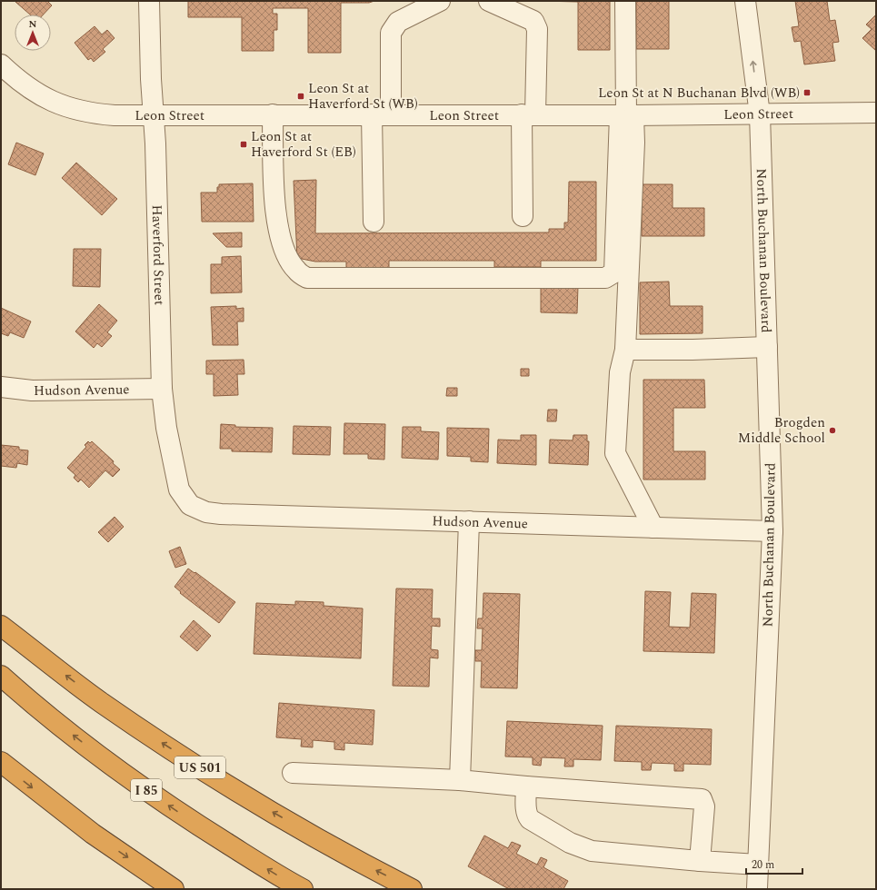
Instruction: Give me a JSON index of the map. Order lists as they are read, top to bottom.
{
  "streets": {
    "highway": ["US 501", "I 85"],
    "street": [
      "Leon Street",
      "North Buchanan Boulevard",
      "Haverford Street",
      "Hudson Avenue"
    ]
  },
  "crossings": [
    ["Leon Street", "North Buchanan Boulevard"],
    ["Leon Street", "Haverford Street"],
    ["North Buchanan Boulevard", "Hudson Avenue"],
    ["Haverford Street", "Hudson Avenue"]
  ],
  "places": {
    "transit": ["Leon St at N Buchanan Blvd (WB)", "Leon St at Haverford St (WB)", "Leon St at Haverford St (EB)"],
    "other": ["Brogden Middle School"]
  },
  "scale_bar": "20 m",
  "north": "top"
}
